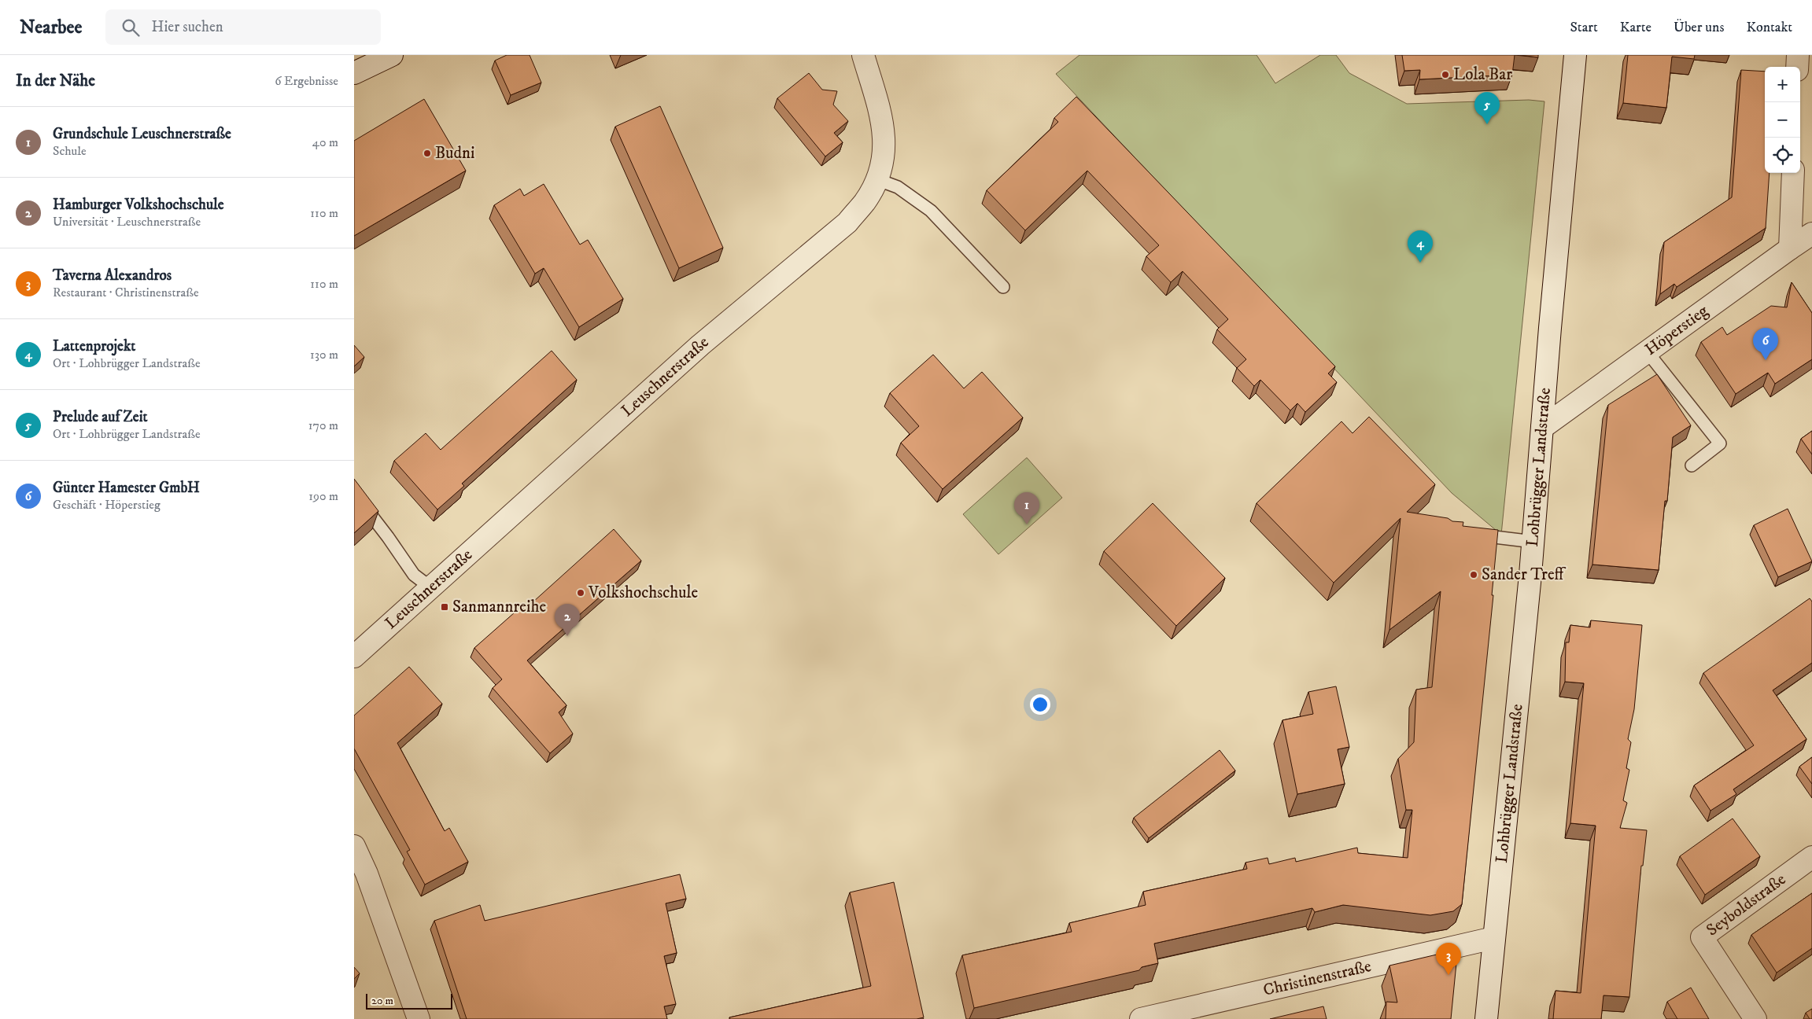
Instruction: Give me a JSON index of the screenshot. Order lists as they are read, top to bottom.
{
  "streets": {
    "street": [
      "Höperstieg",
      "Leuschnerstraße",
      "Lohbrügger Landstraße",
      "Seyboldstraße",
      "Christinenstraße"
    ]
  },
  "crossings": [
    ["Höperstieg", "Lohbrügger Landstraße"],
    ["Lohbrügger Landstraße", "Christinenstraße"]
  ],
  "places": {
    "other": [
      "Lola Bar",
      "Budni",
      "Sander Treff",
      "Volkshochschule"
    ],
    "transit": ["Sanmannreihe"]
  },
  "scale_bar": "20 m",
  "page": {
    "header": "Nearbee",
    "search": "Hier suchen",
    "nav": [
      "Start",
      "Karte",
      "Über uns",
      "Kontakt"
    ],
    "heading": ["In der Nähe", "6 Ergebnisse"],
    "map_buttons": ["+", "−"],
    "pins": [
      "5",
      "4",
      "6",
      "1",
      "2",
      "3"
    ],
    "list": [
      {
        "mark": "1",
        "name": "Grundschule Leuschnerstraße",
        "note": "Schule",
        "value": "40 m"
      },
      {
        "mark": "2",
        "name": "Hamburger Volkshochschule",
        "note": "Universität · Leuschnerstraße",
        "value": "110 m"
      },
      {
        "mark": "3",
        "name": "Taverna Alexandros",
        "note": "Restaurant · Christinenstraße",
        "value": "110 m"
      },
      {
        "mark": "4",
        "name": "Lattenprojekt",
        "note": "Ort · Lohbrügger Landstraße",
        "value": "130 m"
      },
      {
        "mark": "5",
        "name": "Prelude auf Zeit",
        "note": "Ort · Lohbrügger Landstraße",
        "value": "170 m"
      },
      {
        "mark": "6",
        "name": "Günter Hamester GmbH",
        "note": "Geschäft · Höperstieg",
        "value": "190 m"
      }
    ],
    "scale": "20 m"
  }
}
